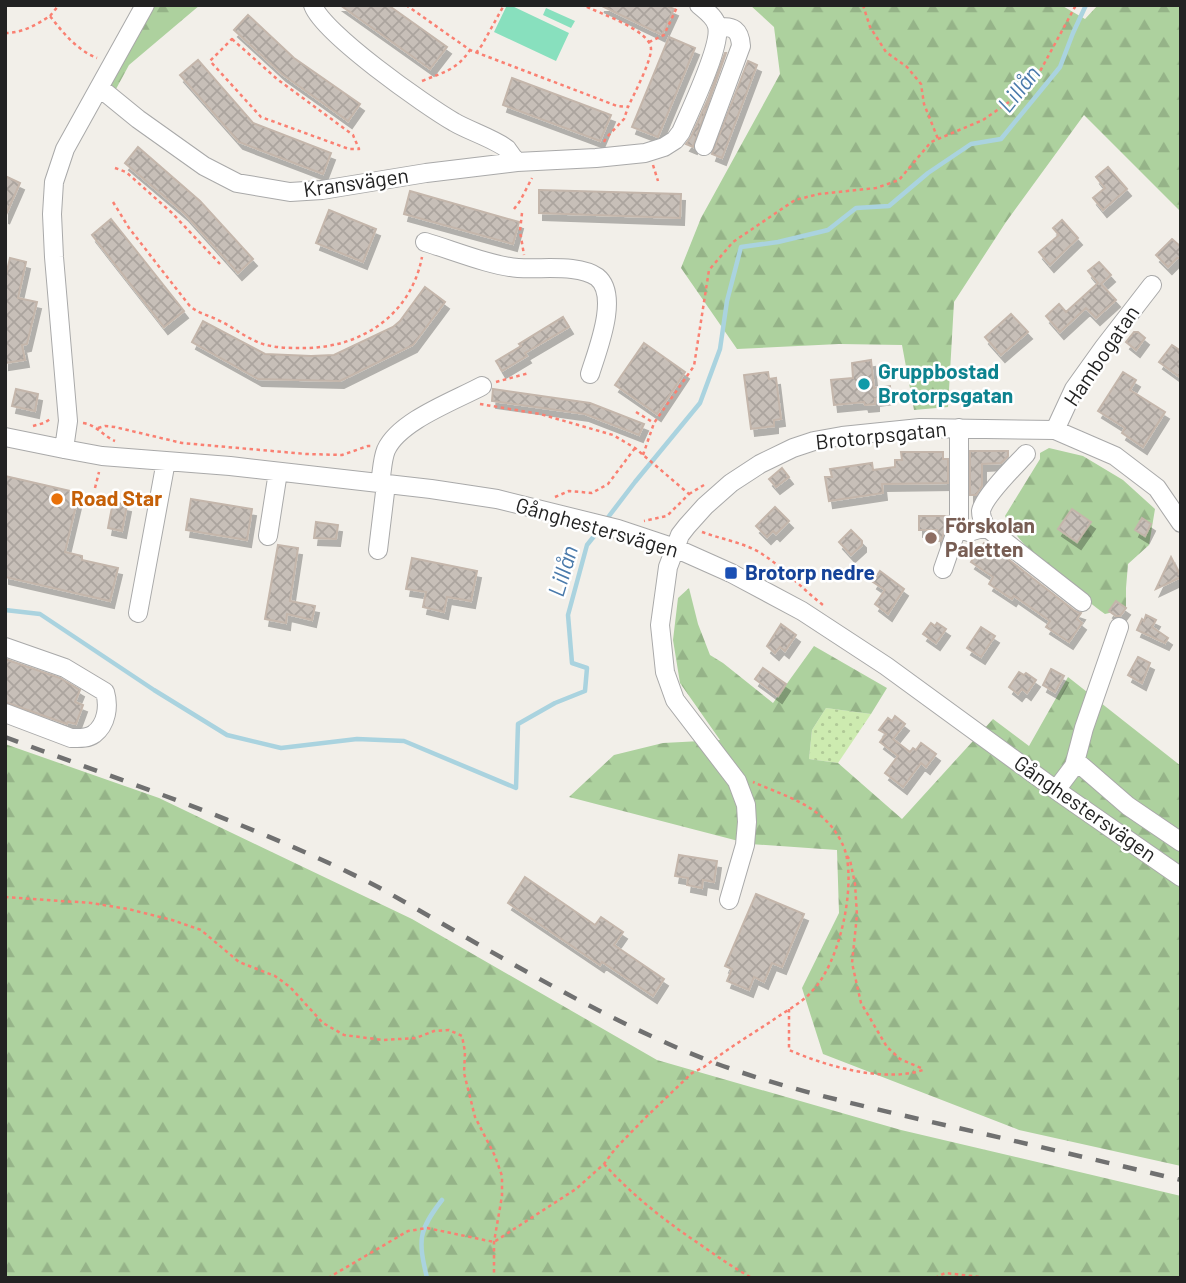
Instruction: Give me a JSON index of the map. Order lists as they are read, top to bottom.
{
  "streets": {
    "street": [
      "Kransvägen",
      "Hambogatan",
      "Brotorpsgatan",
      "Gånghestersvägen"
    ]
  },
  "crossings": [
    ["Hambogatan", "Brotorpsgatan"],
    ["Brotorpsgatan", "Gånghestersvägen"]
  ],
  "water": ["Lillån"],
  "places": {
    "other": ["Gruppbostad Brotorpsgatan", "Road Star", "Förskolan Paletten"],
    "transit": ["Brotorp nedre"]
  }
}
